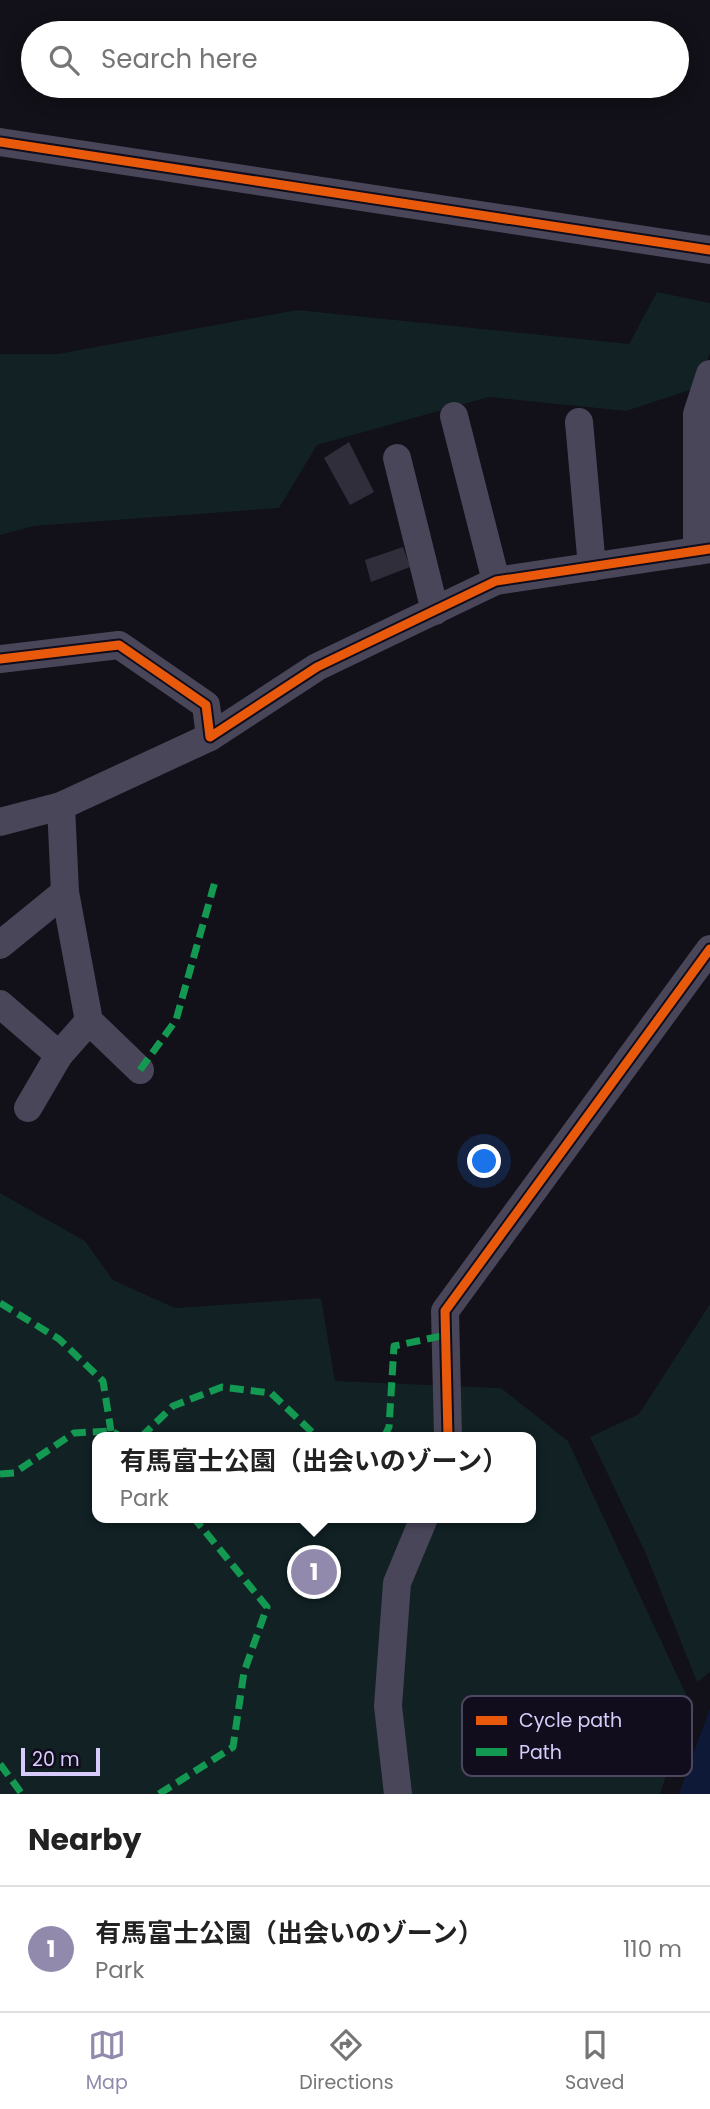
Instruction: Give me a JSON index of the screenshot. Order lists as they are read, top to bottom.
{
  "legend": ["Cycle path", "Path"],
  "scale_bar": "20 m",
  "page": {
    "search": "Search here",
    "popup": ["有馬富士公園（出会いのゾーン）", "Park"],
    "pins": "1",
    "scale": "20 m",
    "heading": "Nearby",
    "list": [
      {
        "mark": "1",
        "name": "有馬富士公園（出会いのゾーン）",
        "note": "Park",
        "value": "110 m"
      }
    ],
    "nav": ["Map", "Directions", "Saved"]
  }
}
